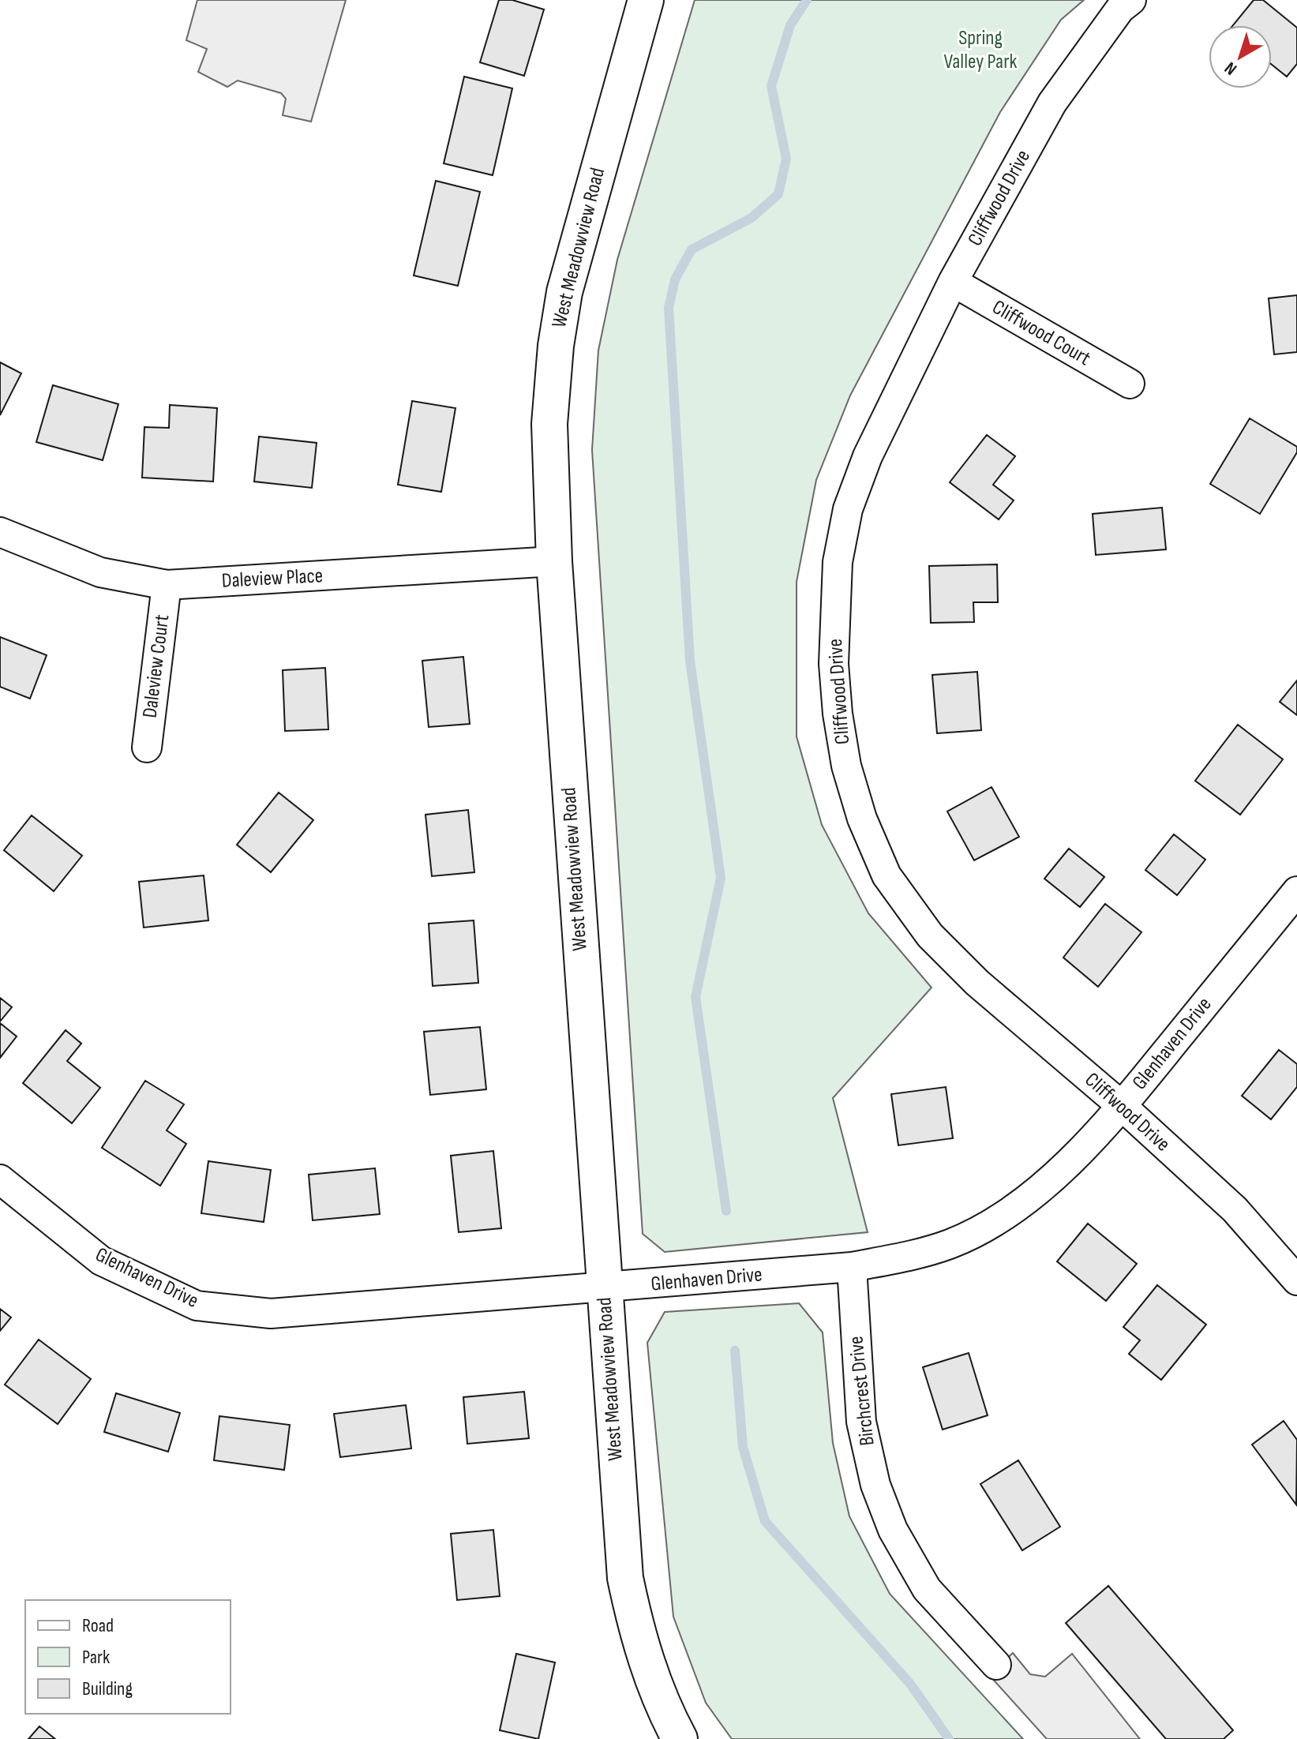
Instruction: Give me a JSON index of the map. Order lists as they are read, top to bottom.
{
  "streets": {
    "street": [
      "Cliffwood Drive",
      "West Meadowview Road",
      "Cliffwood Court",
      "Daleview Place",
      "Daleview Court",
      "Glenhaven Drive",
      "Birchcrest Drive"
    ]
  },
  "crossings": [
    ["Cliffwood Drive", "Cliffwood Court"],
    ["Cliffwood Drive", "Glenhaven Drive"],
    ["West Meadowview Road", "Daleview Place"],
    ["West Meadowview Road", "Glenhaven Drive"],
    ["Daleview Place", "Daleview Court"],
    ["Glenhaven Drive", "Birchcrest Drive"]
  ],
  "parks": ["Spring Valley Park"],
  "legend": ["Road", "Park", "Building"],
  "north": "bottom left"
}
